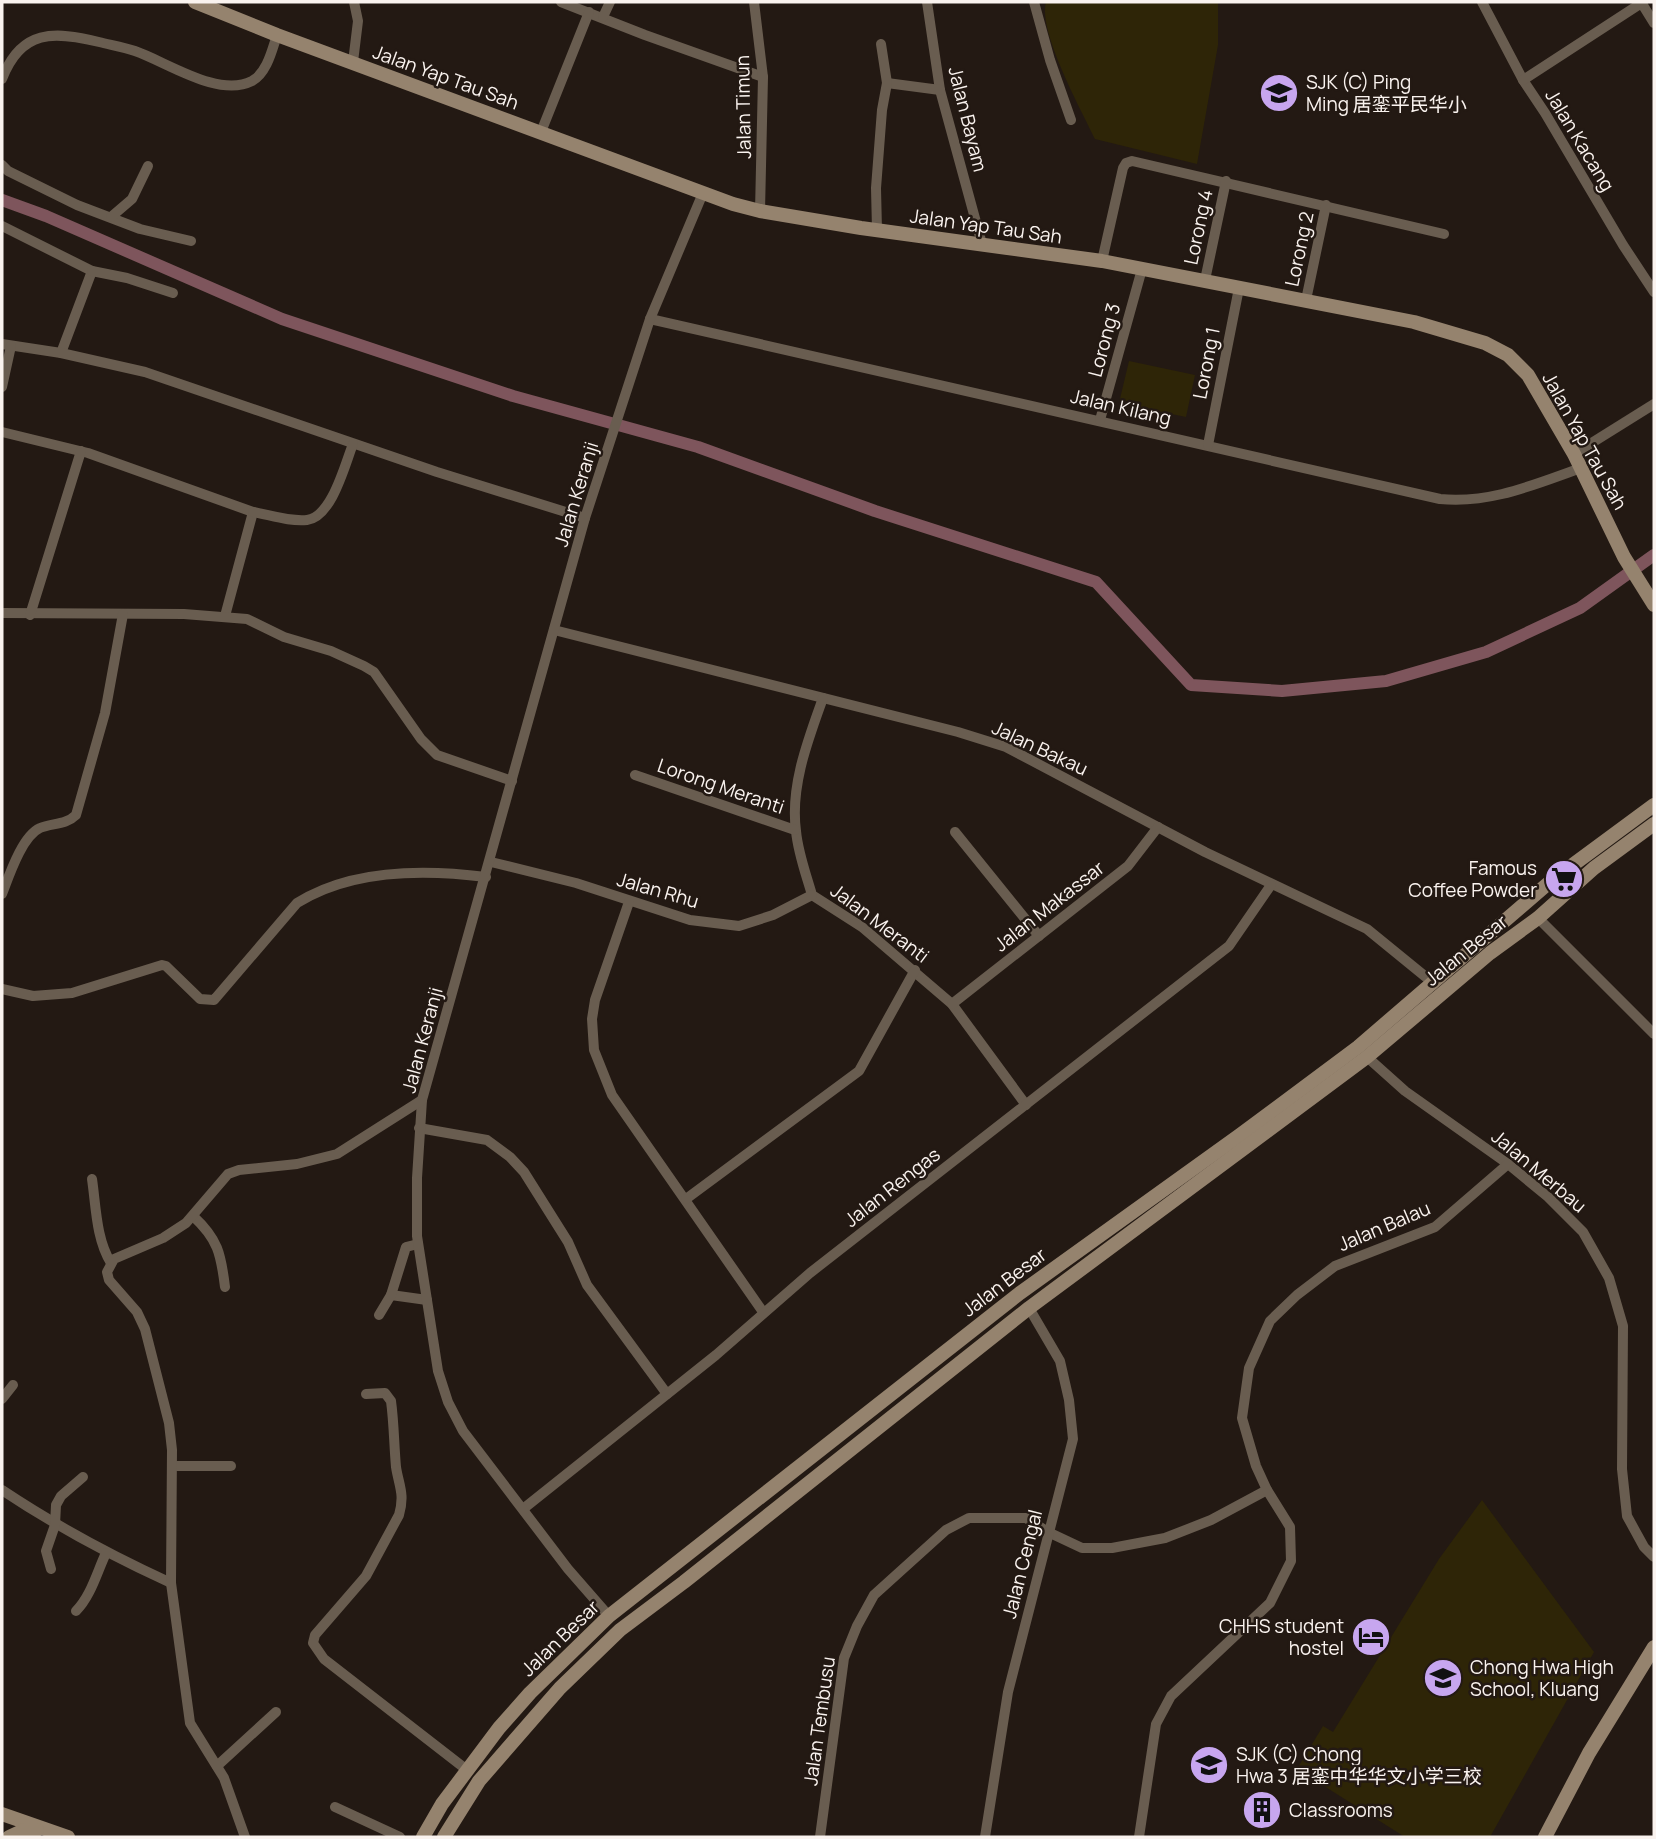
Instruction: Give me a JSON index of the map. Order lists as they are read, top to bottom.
{
  "streets": {
    "main road": ["Jalan Yap Tau Sah", "Jalan Besar"],
    "street": [
      "Jalan Timun",
      "Jalan Bayam",
      "Jalan Kacang",
      "Lorong 4",
      "Lorong 2",
      "Lorong 3",
      "Lorong 1",
      "Jalan Kilang",
      "Jalan Keranji",
      "Jalan Bakau",
      "Lorong Meranti",
      "Jalan Rhu",
      "Jalan Makassar",
      "Jalan Meranti",
      "Jalan Merbau",
      "Jalan Rengas",
      "Jalan Balau",
      "Jalan Cengal",
      "Jalan Tembusu"
    ]
  },
  "crossings": [
    ["Jalan Yap Tau Sah", "Jalan Timun"],
    ["Jalan Yap Tau Sah", "Jalan Bayam"],
    ["Jalan Yap Tau Sah", "Lorong 4"],
    ["Jalan Yap Tau Sah", "Lorong 2"],
    ["Jalan Yap Tau Sah", "Lorong 3"],
    ["Jalan Yap Tau Sah", "Lorong 1"],
    ["Jalan Yap Tau Sah", "Jalan Kilang"],
    ["Lorong 3", "Jalan Kilang"],
    ["Lorong 1", "Jalan Kilang"],
    ["Jalan Kilang", "Jalan Keranji"],
    ["Jalan Keranji", "Jalan Bakau"],
    ["Jalan Keranji", "Jalan Rhu"],
    ["Jalan Keranji", "Jalan Besar"],
    ["Jalan Keranji", "Jalan Rengas"],
    ["Jalan Bakau", "Jalan Makassar"],
    ["Jalan Bakau", "Jalan Meranti"],
    ["Jalan Bakau", "Jalan Besar"],
    ["Jalan Bakau", "Jalan Rengas"],
    ["Lorong Meranti", "Jalan Meranti"],
    ["Jalan Rhu", "Jalan Meranti"],
    ["Jalan Makassar", "Jalan Meranti"],
    ["Jalan Meranti", "Jalan Rengas"],
    ["Jalan Besar", "Jalan Merbau"],
    ["Jalan Besar", "Jalan Cengal"],
    ["Jalan Merbau", "Jalan Balau"],
    ["Jalan Balau", "Jalan Tembusu"],
    ["Jalan Cengal", "Jalan Tembusu"]
  ],
  "places": {
    "school or university": ["SJK (C) Ping Ming 居銮平民华小", "Chong Hwa High School, Kluang", "SJK (C) Chong Hwa 3 居銮中华华文小学三校"],
    "supermarket": ["Famous Coffee Powder"],
    "hotel": ["CHHS student hostel"],
    "building": ["Classrooms"]
  }
}
